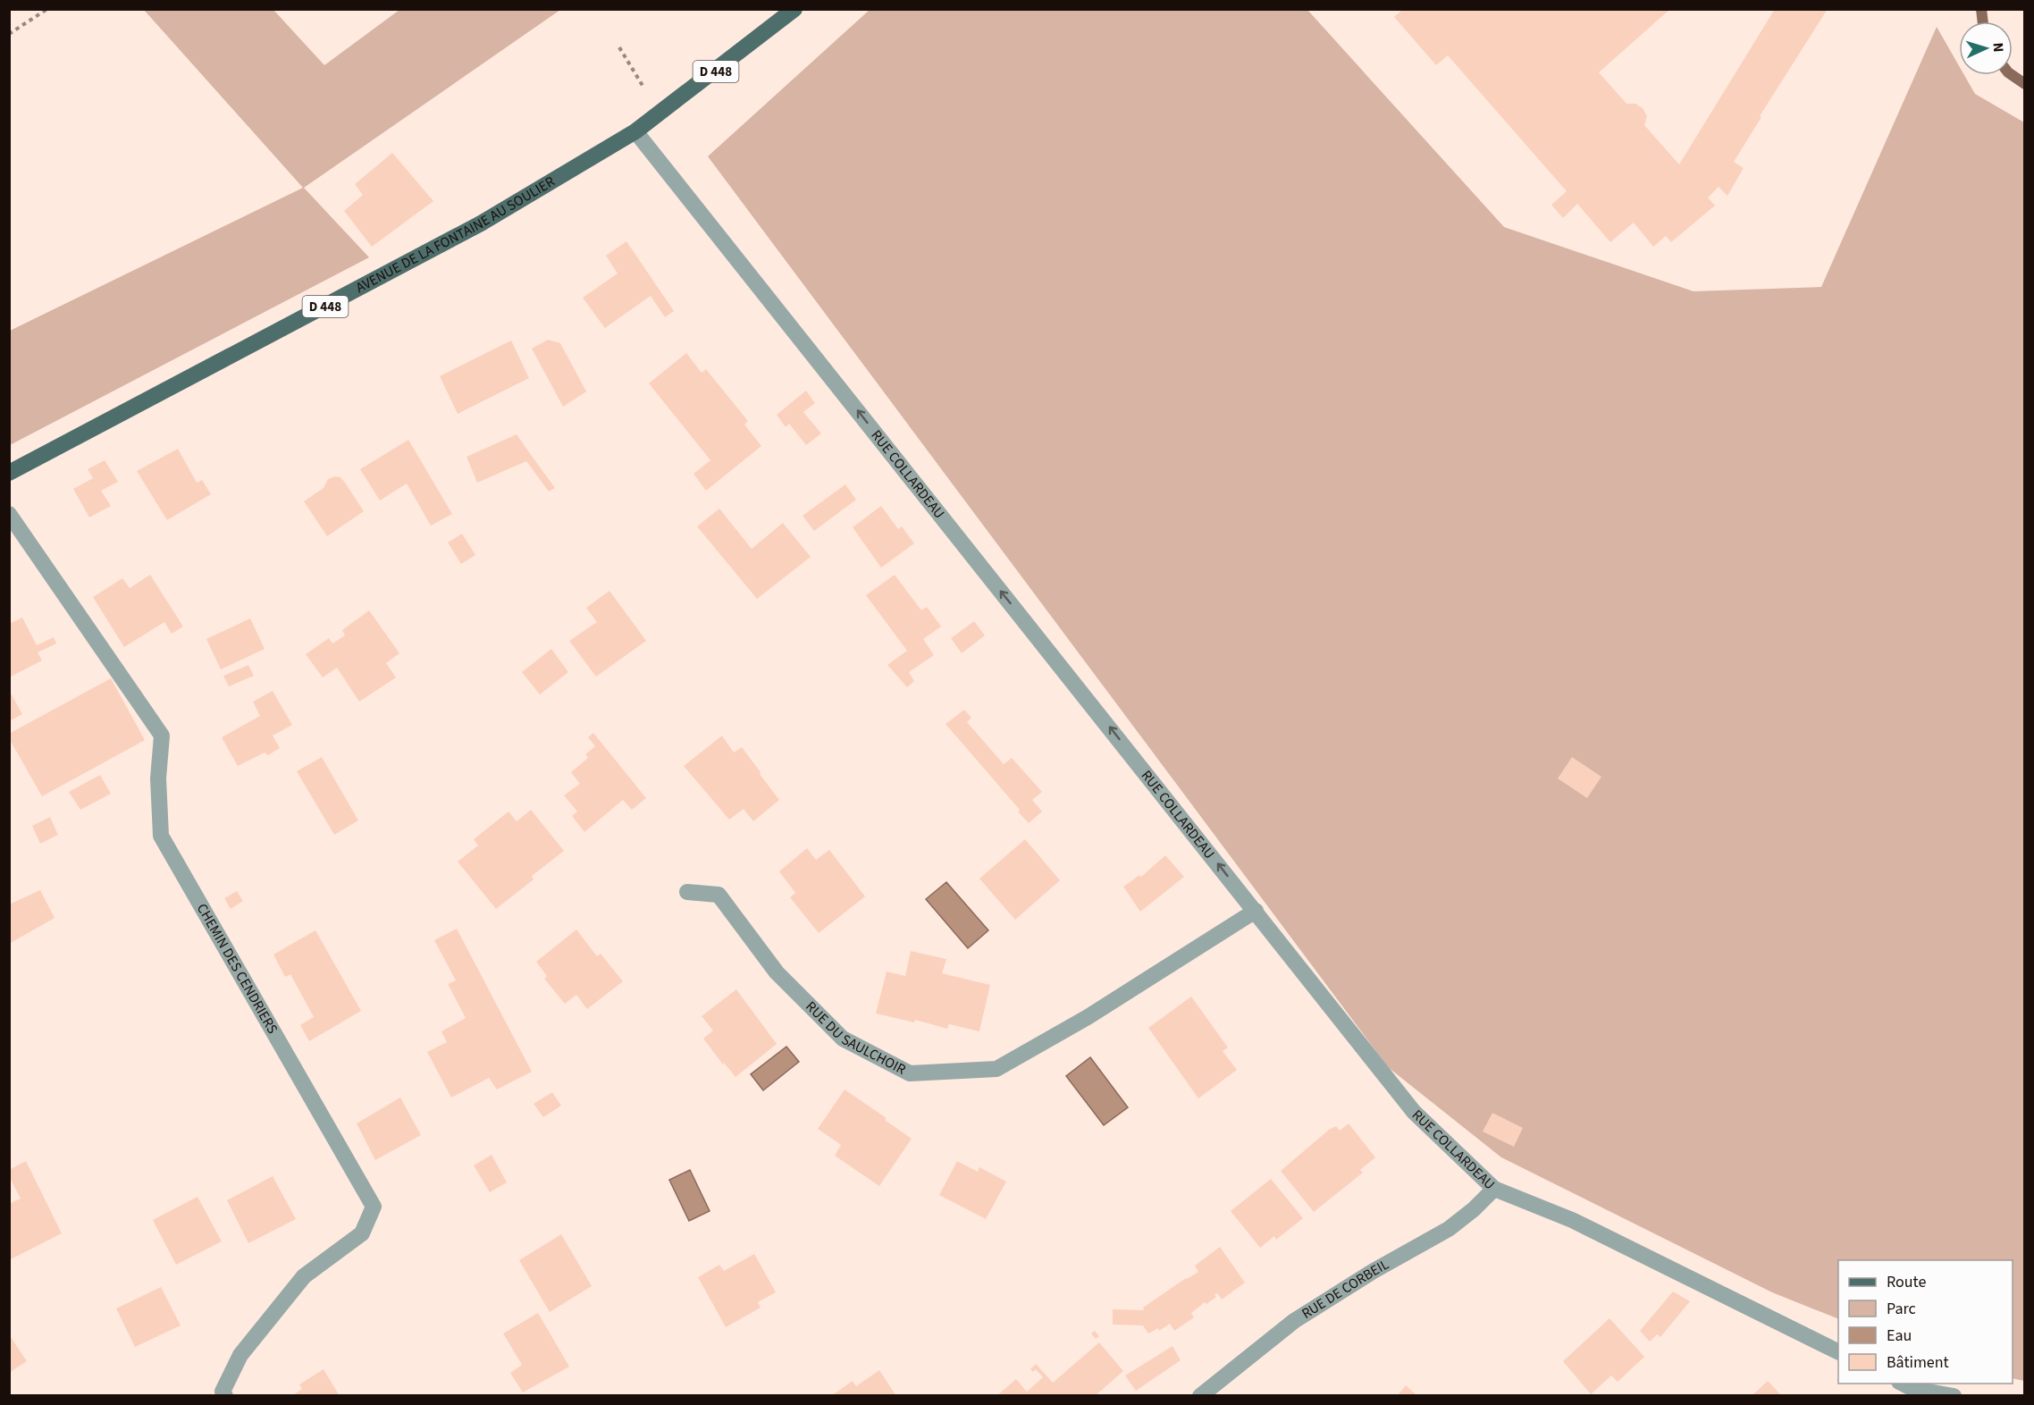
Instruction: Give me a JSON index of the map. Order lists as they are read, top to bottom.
{
  "streets": {
    "main road": ["D 448", "AVENUE DE LA FONTAINE AU SOULIER"],
    "street": [
      "RUE COLLARDEAU",
      "CHEMIN DES CENDRIERS",
      "RUE DU SAULCHOIR",
      "RUE DE CORBEIL"
    ]
  },
  "crossings": [
    ["AVENUE DE LA FONTAINE AU SOULIER", "RUE COLLARDEAU"],
    ["RUE COLLARDEAU", "RUE DU SAULCHOIR"],
    ["RUE COLLARDEAU", "RUE DE CORBEIL"]
  ],
  "one_way": ["RUE COLLARDEAU"],
  "legend": [
    "Route",
    "Parc",
    "Eau",
    "Bâtiment"
  ],
  "north": "right"
}
